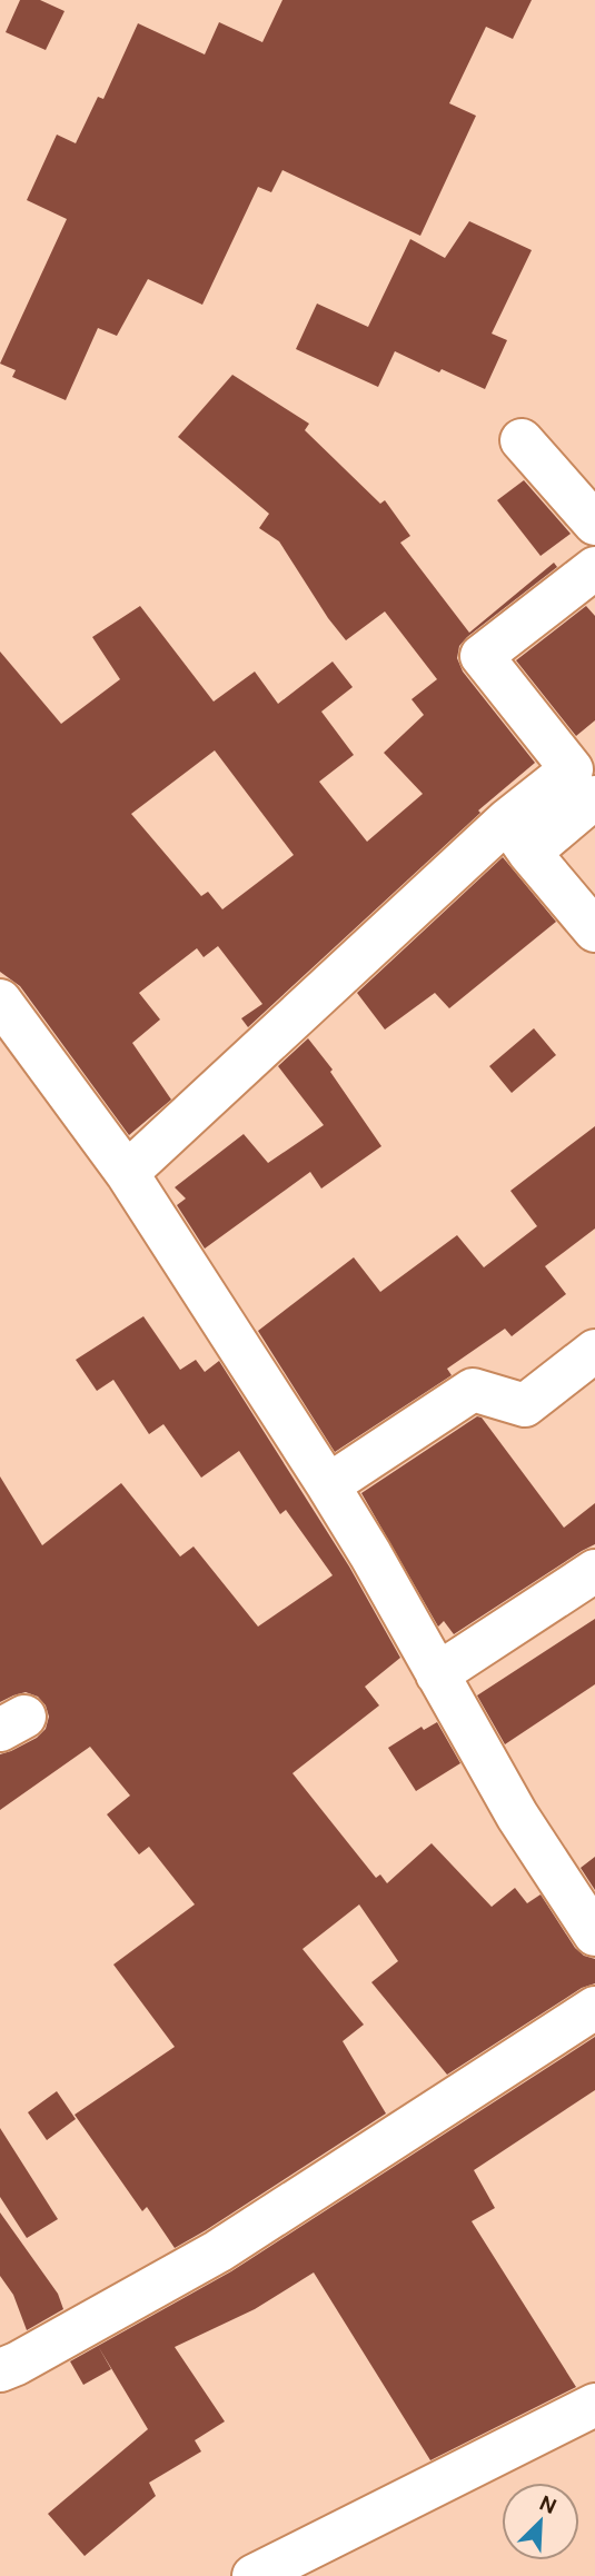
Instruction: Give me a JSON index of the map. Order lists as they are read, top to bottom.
{
  "north": "top right"
}
